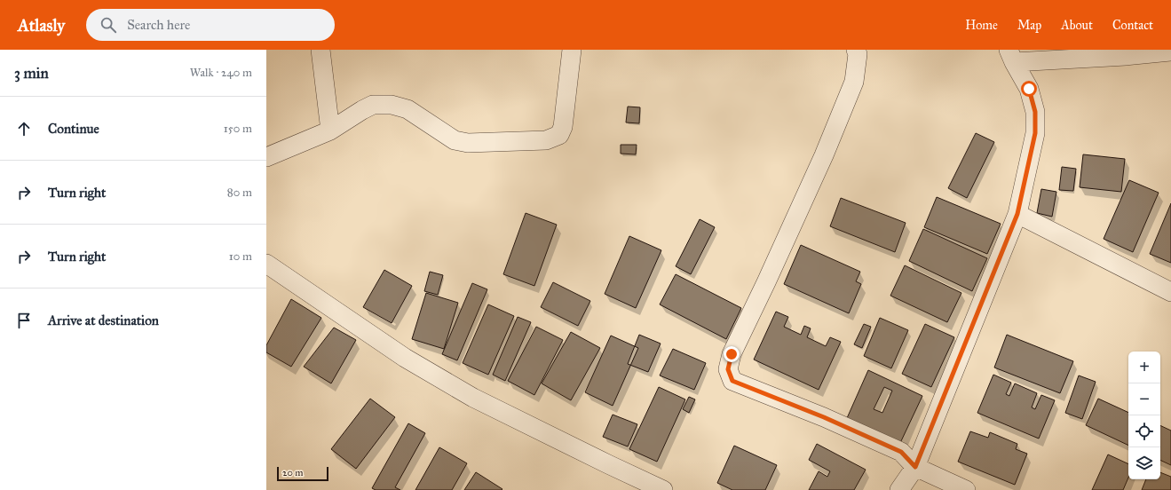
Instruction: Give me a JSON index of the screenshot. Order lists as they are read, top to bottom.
{
  "scale_bar": "20 m",
  "page": {
    "header": "Atlasly",
    "search": "Search here",
    "nav": [
      "Home",
      "Map",
      "About",
      "Contact"
    ],
    "heading": ["3 min", "Walk · 240 m"],
    "list": [
      ["Continue", "150 m"],
      ["Turn right", "80 m"],
      ["Turn right", "10 m"],
      "Arrive at destination"
    ],
    "map_buttons": ["+", "−"],
    "scale": "20 m"
  }
}
